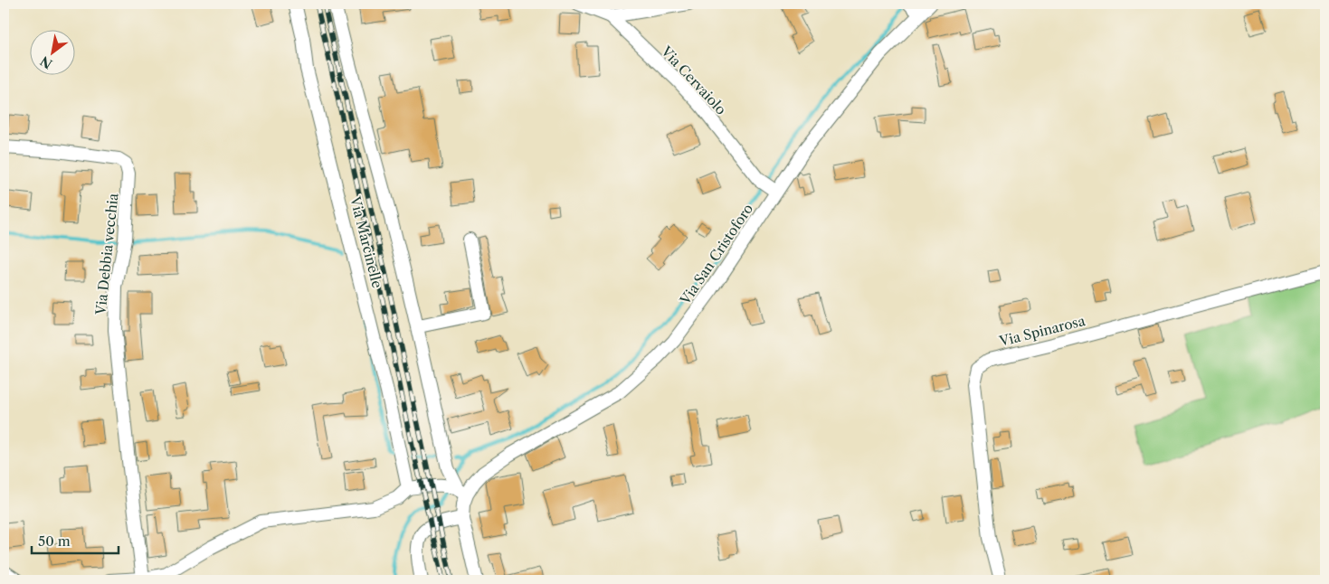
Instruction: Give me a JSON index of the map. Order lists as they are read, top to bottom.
{
  "streets": {
    "street": [
      "Via Cervaiolo",
      "Via Marcinelle",
      "Via Debbia vecchia",
      "Via San Cristoforo",
      "Via Spinarosa"
    ]
  },
  "crossings": [
    ["Via Cervaiolo", "Via San Cristoforo"]
  ],
  "scale_bar": "50 m",
  "north": "bottom left"
}
